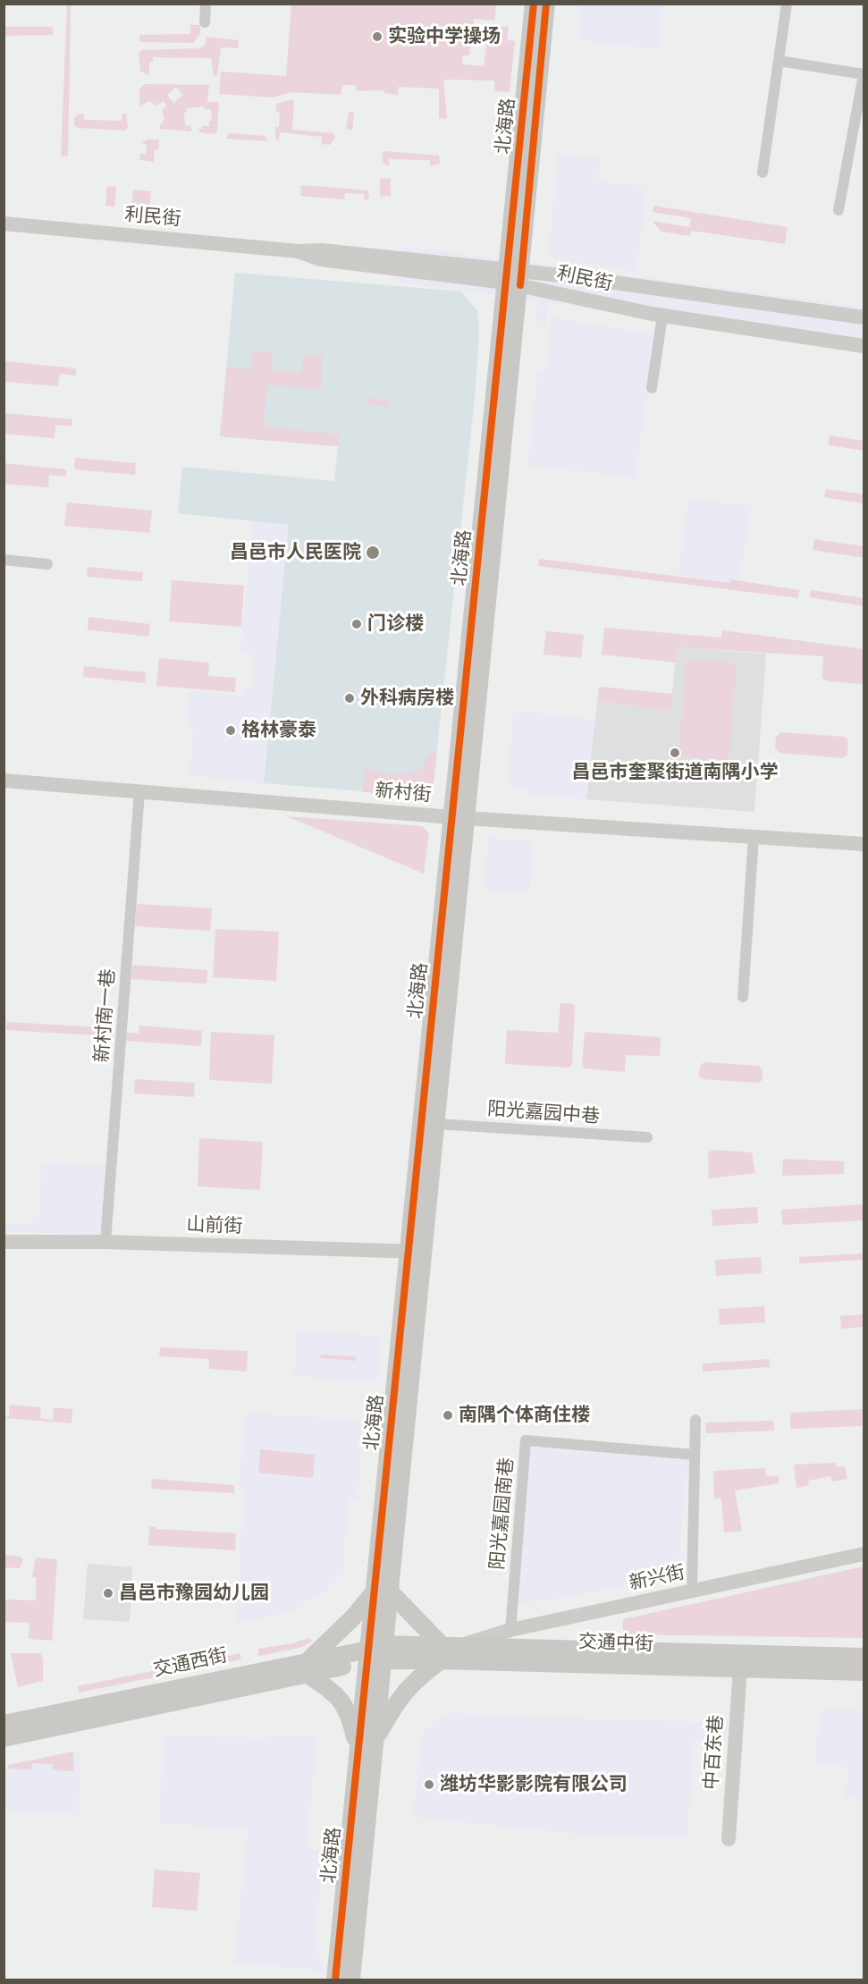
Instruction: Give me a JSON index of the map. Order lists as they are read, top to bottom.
{
  "streets": {
    "main road": ["北海路", "交通中街", "交通西街"],
    "street": [
      "利民街",
      "新村街",
      "新村南一巷",
      "阳光嘉园中巷",
      "山前街",
      "阳光嘉园南巷",
      "新兴街",
      "中百东巷"
    ]
  },
  "crossings": [
    ["北海路", "利民街"],
    ["北海路", "新村街"],
    ["北海路", "阳光嘉园中巷"],
    ["北海路", "山前街"],
    ["北海路", "交通中街"],
    ["北海路", "交通西街"],
    ["新村街", "新村南一巷"],
    ["新村南一巷", "山前街"],
    ["阳光嘉园南巷", "新兴街"],
    ["新兴街", "交通中街"],
    ["交通中街", "交通西街"],
    ["交通中街", "中百东巷"]
  ],
  "places": [
    "实验中学操场",
    "昌邑市人民医院",
    "门诊楼",
    "外科病房楼",
    "格林豪泰",
    "昌邑市奎聚街道南隅小学",
    "南隅个体商住楼",
    "昌邑市豫园幼儿园",
    "潍坊华影影院有限公司"
  ]
}
